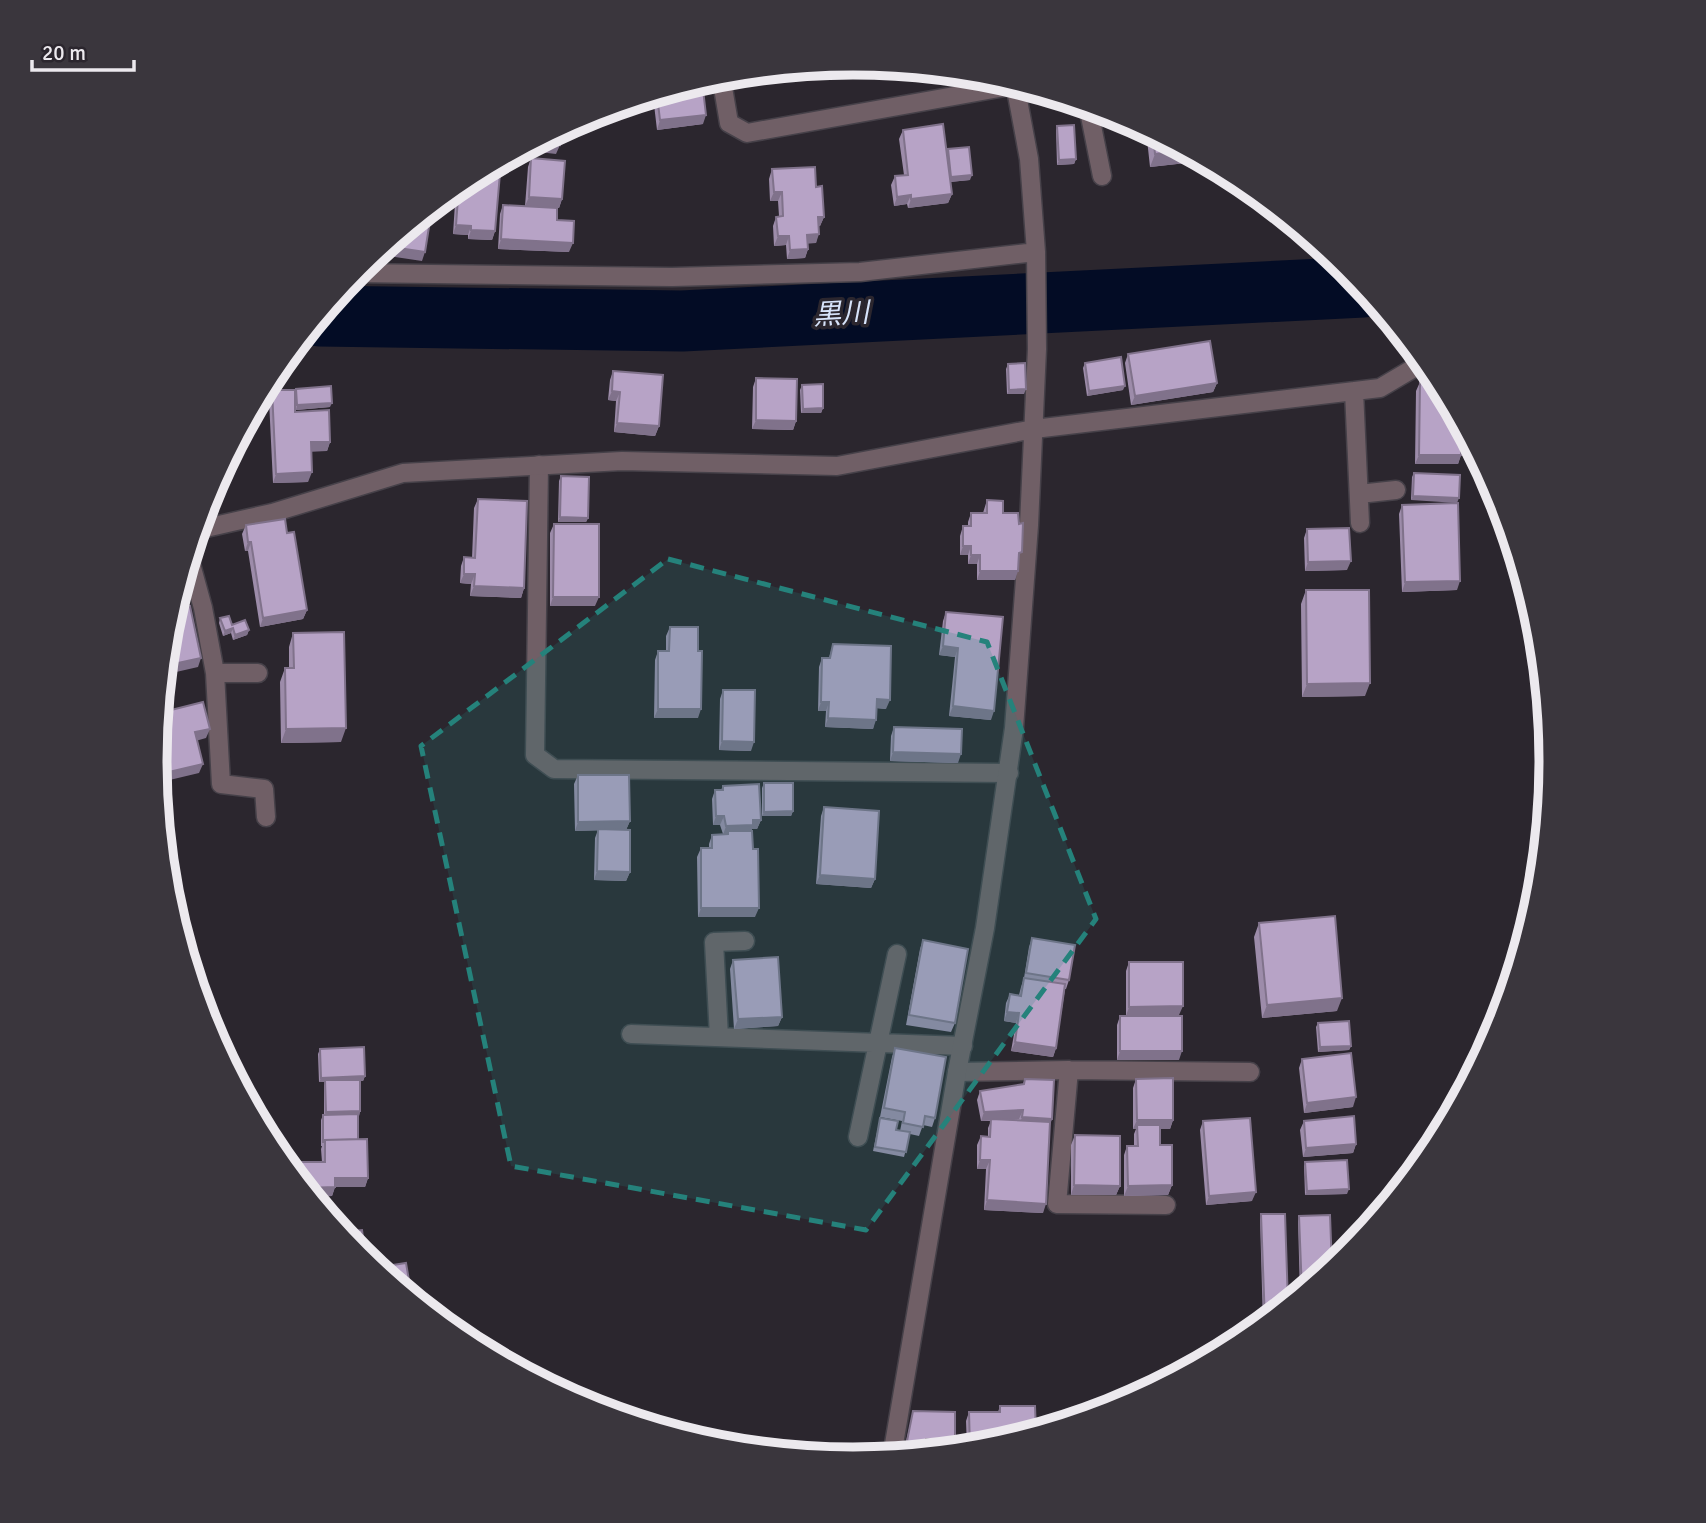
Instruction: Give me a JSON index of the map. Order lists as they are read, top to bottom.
{
  "water": ["黒川"],
  "scale_bar": "20 m"
}
